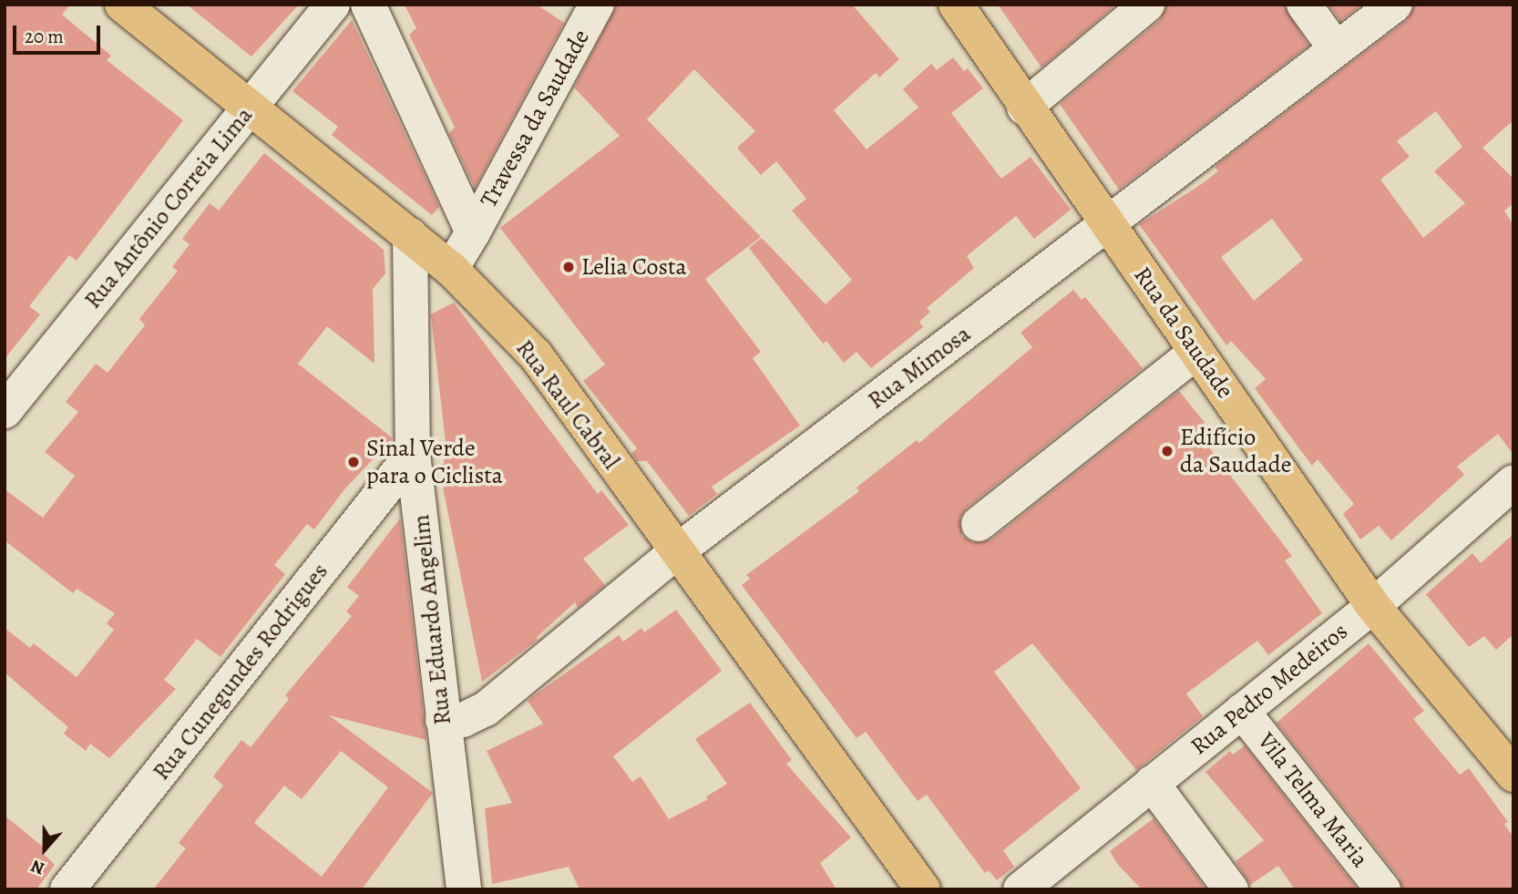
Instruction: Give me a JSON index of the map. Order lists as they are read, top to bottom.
{
  "streets": {
    "main road": ["Rua da Saudade", "Rua Raul Cabral"],
    "street": [
      "Travessa da Saudade",
      "Rua Antônio Correia Lima",
      "Rua Mimosa",
      "Rua Eduardo Angelim",
      "Rua Cunegundes Rodrigues",
      "Rua Pedro Medeiros",
      "Vila Telma Maria"
    ]
  },
  "crossings": [
    ["Rua Antônio Correia Lima", "Rua Raul Cabral"],
    ["Rua da Saudade", "Rua Mimosa"],
    ["Rua da Saudade", "Rua Pedro Medeiros"],
    ["Rua Mimosa", "Rua Raul Cabral"],
    ["Rua Mimosa", "Rua Eduardo Angelim"],
    ["Rua Raul Cabral", "Rua Eduardo Angelim"],
    ["Rua Eduardo Angelim", "Rua Cunegundes Rodrigues"],
    ["Rua Pedro Medeiros", "Vila Telma Maria"]
  ],
  "places": ["Lelia Costa", "Edifício da Saudade", "Sinal Verde para o Ciclista"],
  "scale_bar": "20 m",
  "north": "bottom"
}
